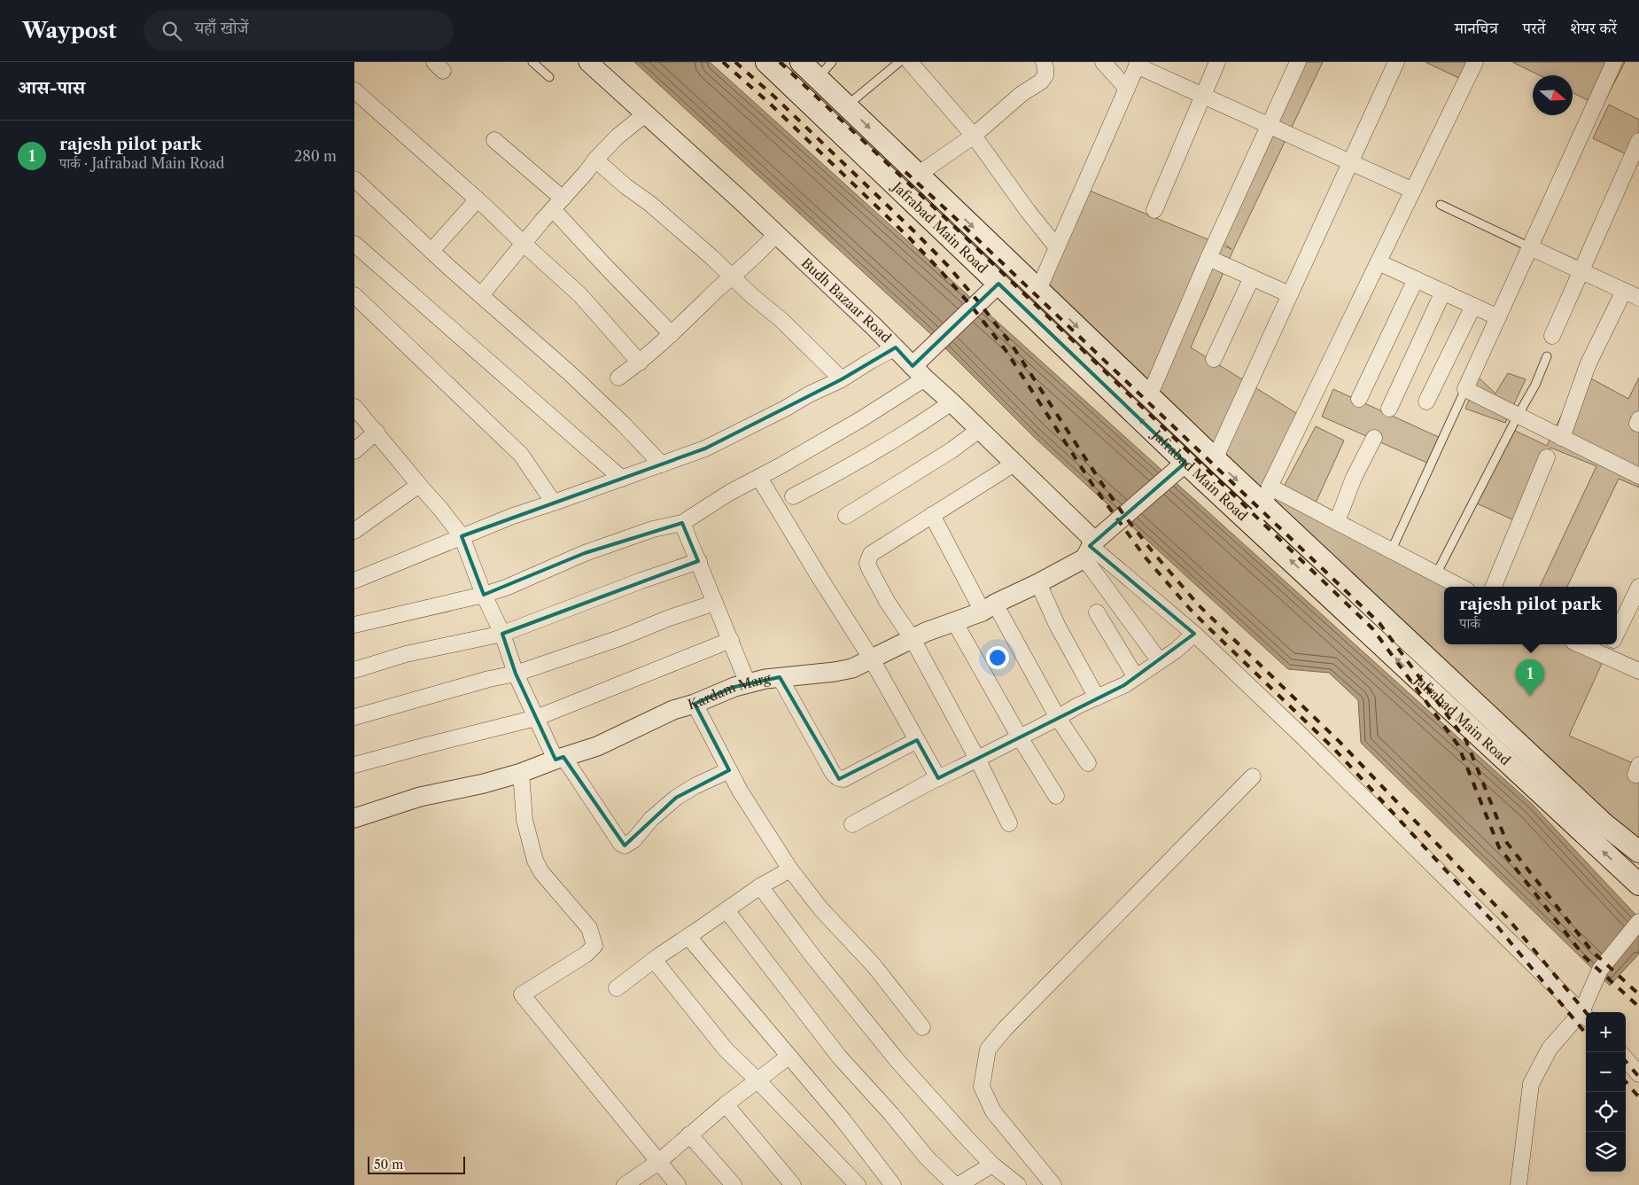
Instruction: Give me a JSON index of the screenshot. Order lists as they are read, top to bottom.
{
  "streets": {
    "main road": ["Jafrabad Main Road"],
    "street": ["Budh Bazaar Road", "Kardam Marg"]
  },
  "crossings": [
    ["Jafrabad Main Road", "Kardam Marg"],
    ["Budh Bazaar Road", "Kardam Marg"]
  ],
  "scale_bar": "50 m",
  "north": "right",
  "page": {
    "header": "Waypost",
    "search": "यहाँ खोजें",
    "nav": ["मानचित्र", "परतें", "शेयर करें"],
    "heading": "आस-पास",
    "list": [
      {
        "mark": "1",
        "name": "rajesh pilot park",
        "note": "पार्क · Jafrabad Main Road",
        "value": "280 m"
      }
    ],
    "popup": ["rajesh pilot park", "पार्क"],
    "pins": "1",
    "map_buttons": ["+", "−"],
    "scale": "50 m"
  }
}
